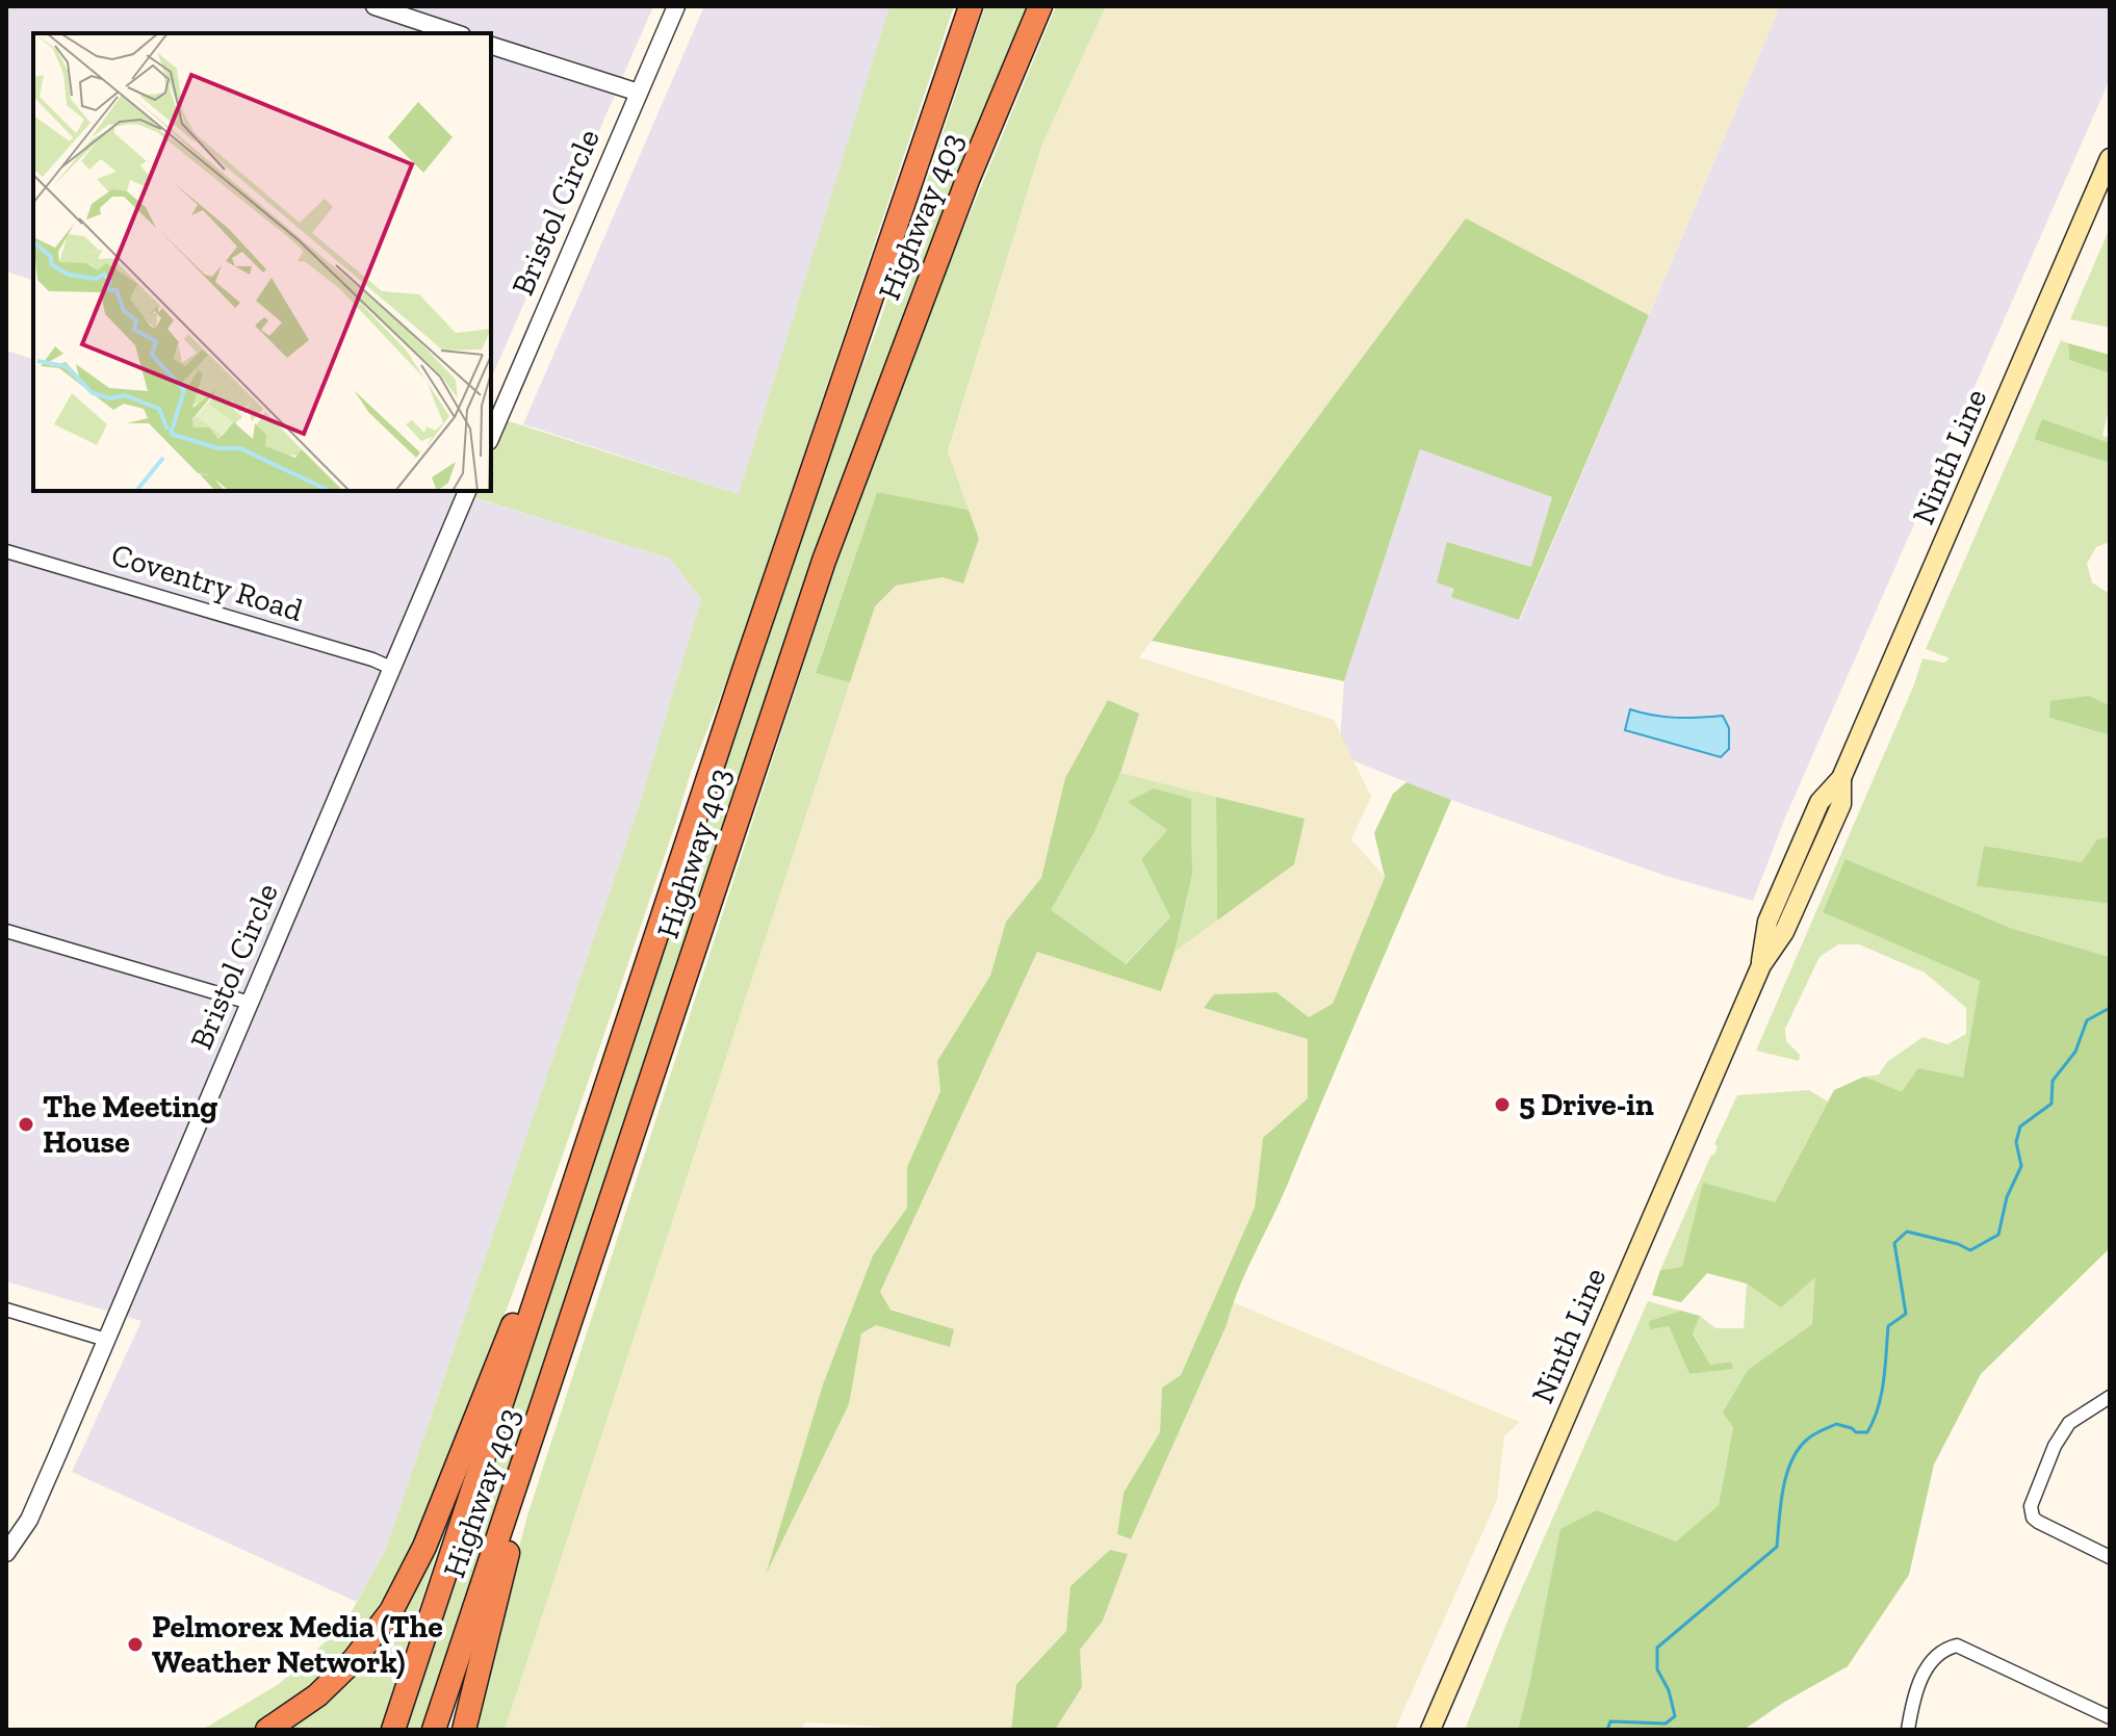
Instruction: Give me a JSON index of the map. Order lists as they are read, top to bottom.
{
  "streets": {
    "highway": ["Highway 403"],
    "main road": ["Ninth Line"],
    "street": ["Bristol Circle", "Coventry Road"]
  },
  "crossings": [
    ["Bristol Circle", "Coventry Road"]
  ],
  "places": ["5 Drive-in", "The Meeting House", "Pelmorex Media (The Weather Network)"]
}
